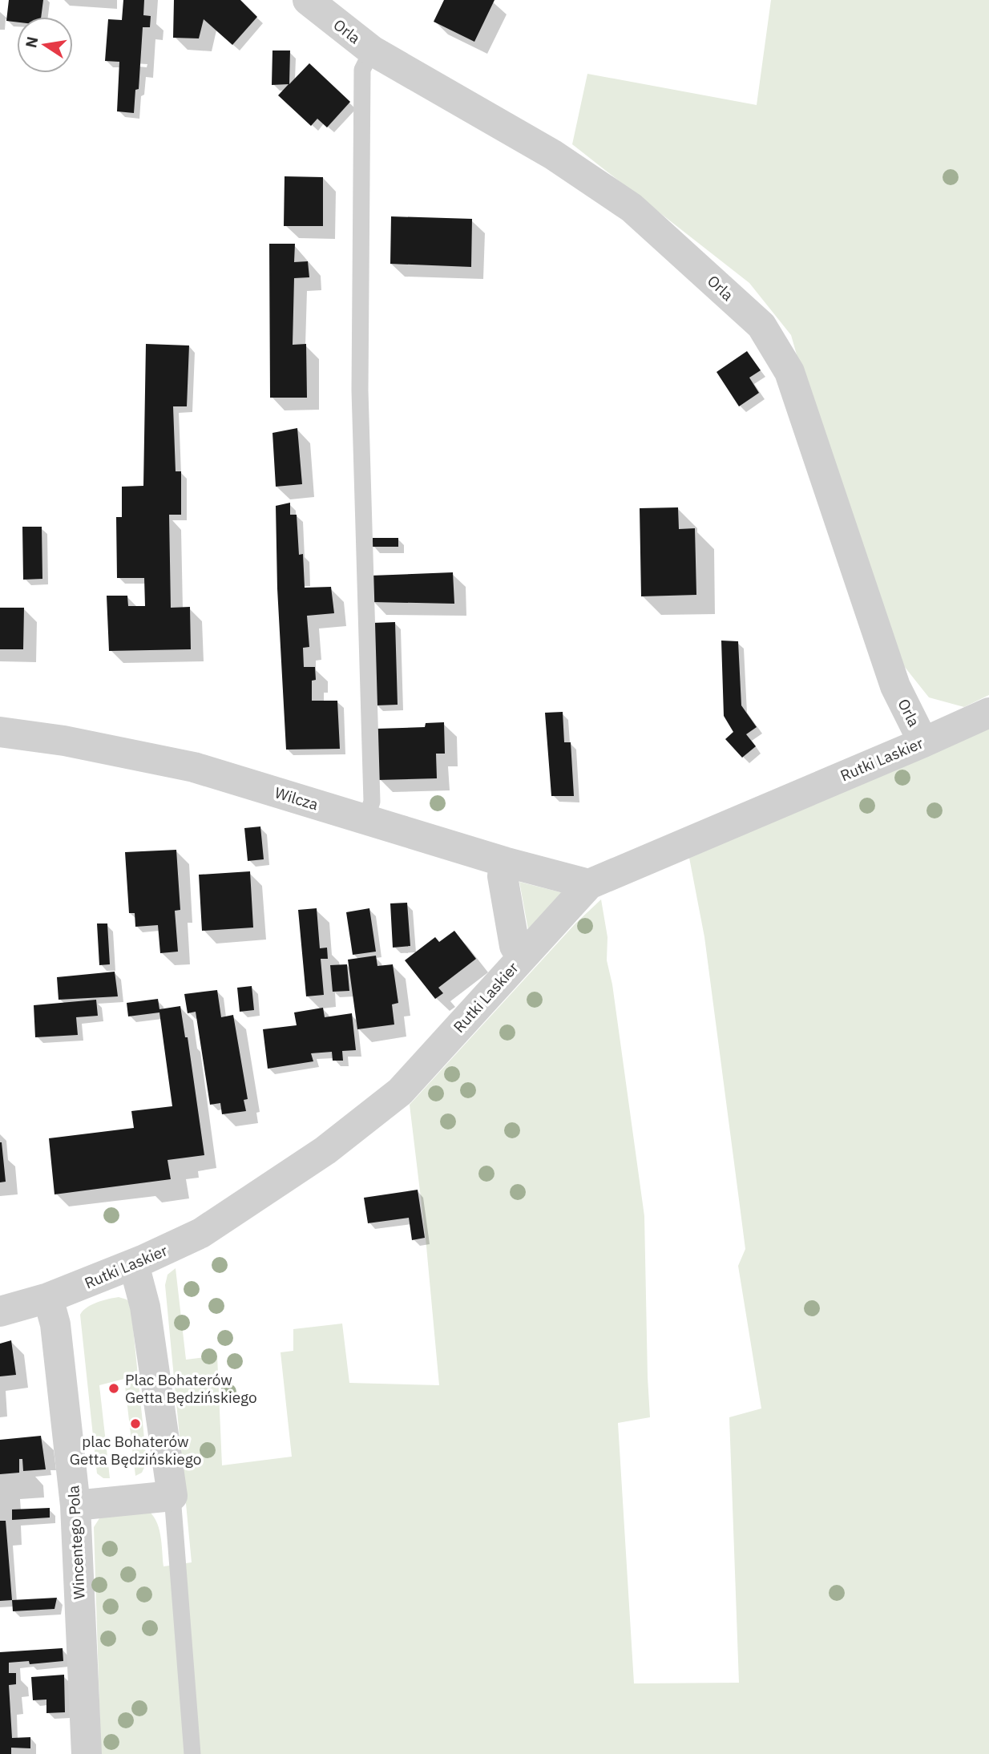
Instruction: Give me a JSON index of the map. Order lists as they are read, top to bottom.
{
  "streets": {
    "street": [
      "Orla",
      "Rutki Laskier",
      "Wilcza",
      "Wincentego Pola"
    ]
  },
  "crossings": [
    ["Orla", "Rutki Laskier"],
    ["Rutki Laskier", "Wilcza"],
    ["Rutki Laskier", "Wincentego Pola"]
  ],
  "places": ["Plac Bohaterów Getta Będzińskiego", "plac Bohaterów Getta Będzińskiego"],
  "north": "left"
}
